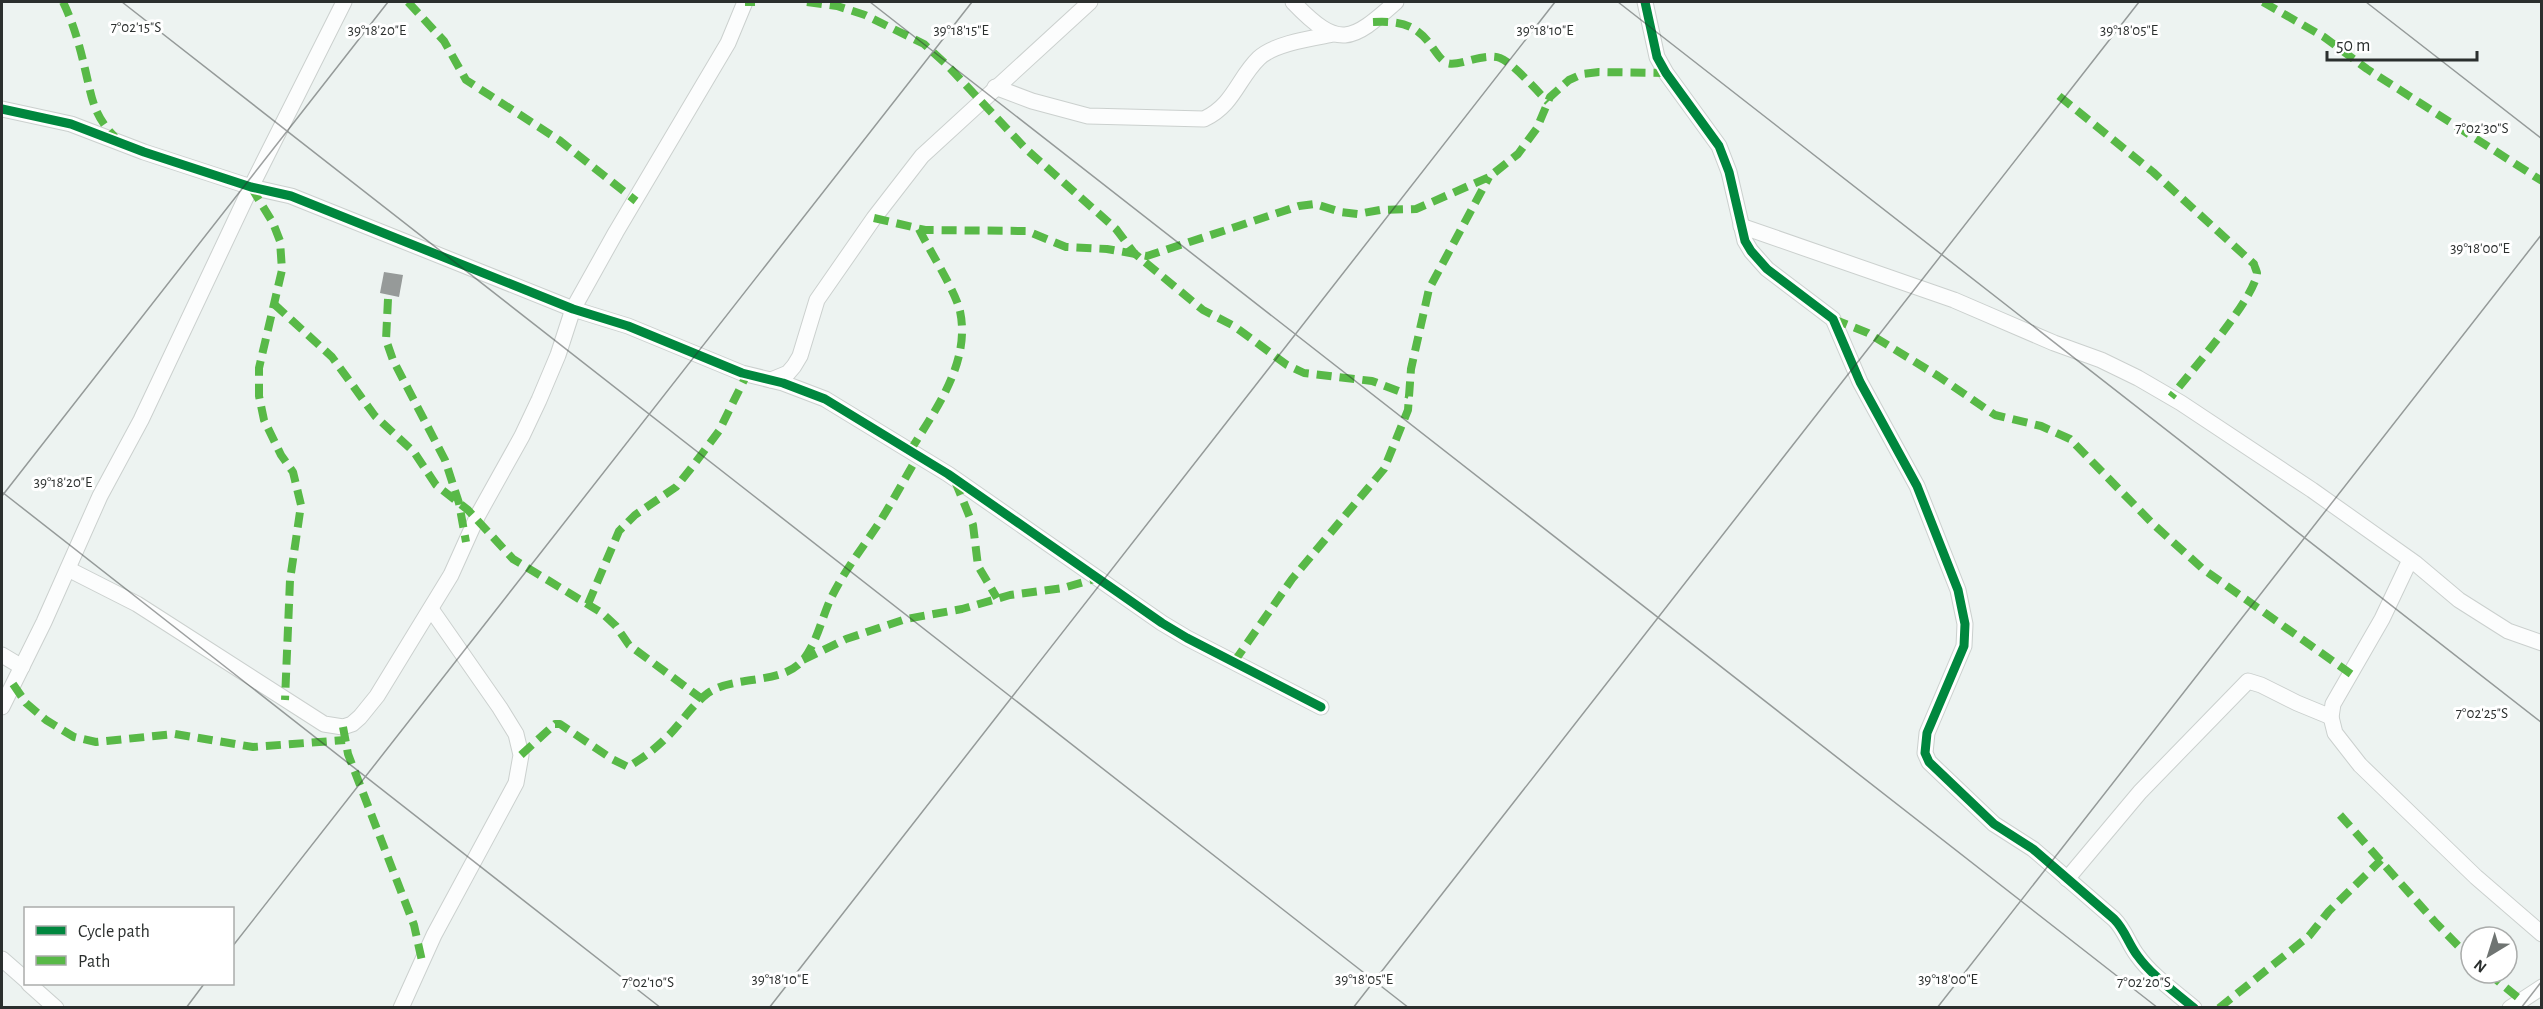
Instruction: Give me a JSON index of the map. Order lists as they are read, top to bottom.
{
  "legend": ["Cycle path", "Path"],
  "scale_bar": "50 m",
  "north": "bottom left",
  "coordinates": [
    "7°02'15\"S",
    "39°18'20\"E",
    "39°18'15\"E",
    "39°18'10\"E",
    "39°18'05\"E",
    "7°02'30\"S",
    "39°18'00\"E",
    "7°02'25\"S",
    "7°02'10\"S",
    "7°02'20\"S"
  ]
}
